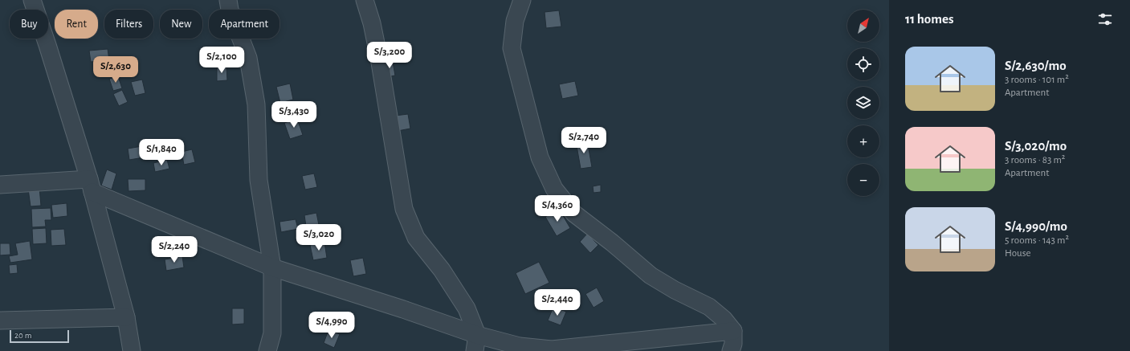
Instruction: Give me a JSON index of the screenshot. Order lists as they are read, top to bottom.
{
  "scale_bar": "20 m",
  "north": "top right",
  "page": {
    "heading": "11 homes",
    "map_buttons": ["+", "−"],
    "chip": [
      "Buy",
      "Rent",
      "Filters",
      "New",
      "Apartment"
    ],
    "list": [
      {
        "name": "S/2,630/mo",
        "note": "3 rooms · 101 m² · Apartment"
      },
      {
        "name": "S/3,020/mo",
        "note": "3 rooms · 83 m² · Apartment"
      },
      {
        "name": "S/4,990/mo",
        "note": "5 rooms · 143 m² · House"
      }
    ],
    "price": [
      "S/3,200",
      "S/2,100",
      "S/2,630",
      "S/3,430",
      "S/2,740",
      "S/1,840",
      "S/4,360",
      "S/3,020",
      "S/2,240",
      "S/2,440",
      "S/4,990"
    ],
    "scale": "20 m"
  }
}
